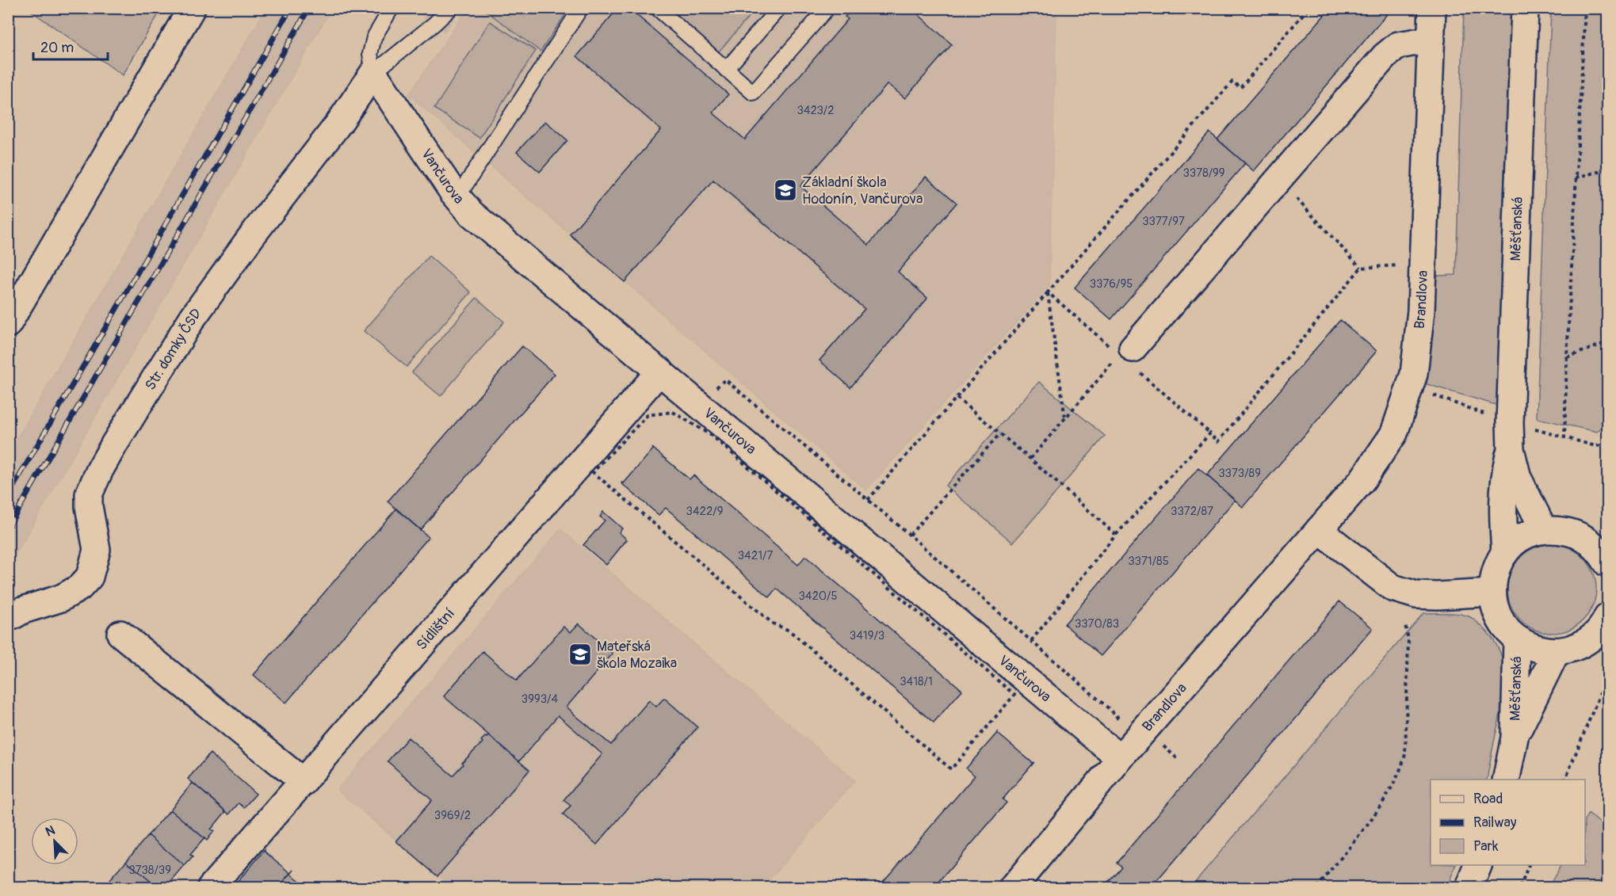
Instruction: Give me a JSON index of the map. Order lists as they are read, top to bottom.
{
  "streets": {
    "street": [
      "Vančurova",
      "Měšťanská",
      "Brandlova",
      "Str. domky ČSD",
      "Sídlištní"
    ]
  },
  "crossings": [
    ["Vančurova", "Brandlova"],
    ["Vančurova", "Str. domky ČSD"],
    ["Vančurova", "Sídlištní"]
  ],
  "places": {
    "school or university": ["Základní škola Hodonín, Vančurova", "Mateřská škola Mozaika"]
  },
  "house_numbers": [
    "3423/2",
    "3378/99",
    "3377/97",
    "3376/95",
    "3373/89",
    "3422/9",
    "3372/87",
    "3421/7",
    "3371/85",
    "3420/5",
    "3370/83",
    "3419/3",
    "3418/1",
    "3993/4",
    "3969/2",
    "3738/39"
  ],
  "legend": ["Road", "Railway", "Park"],
  "scale_bar": "20 m",
  "north": "top left"
}
